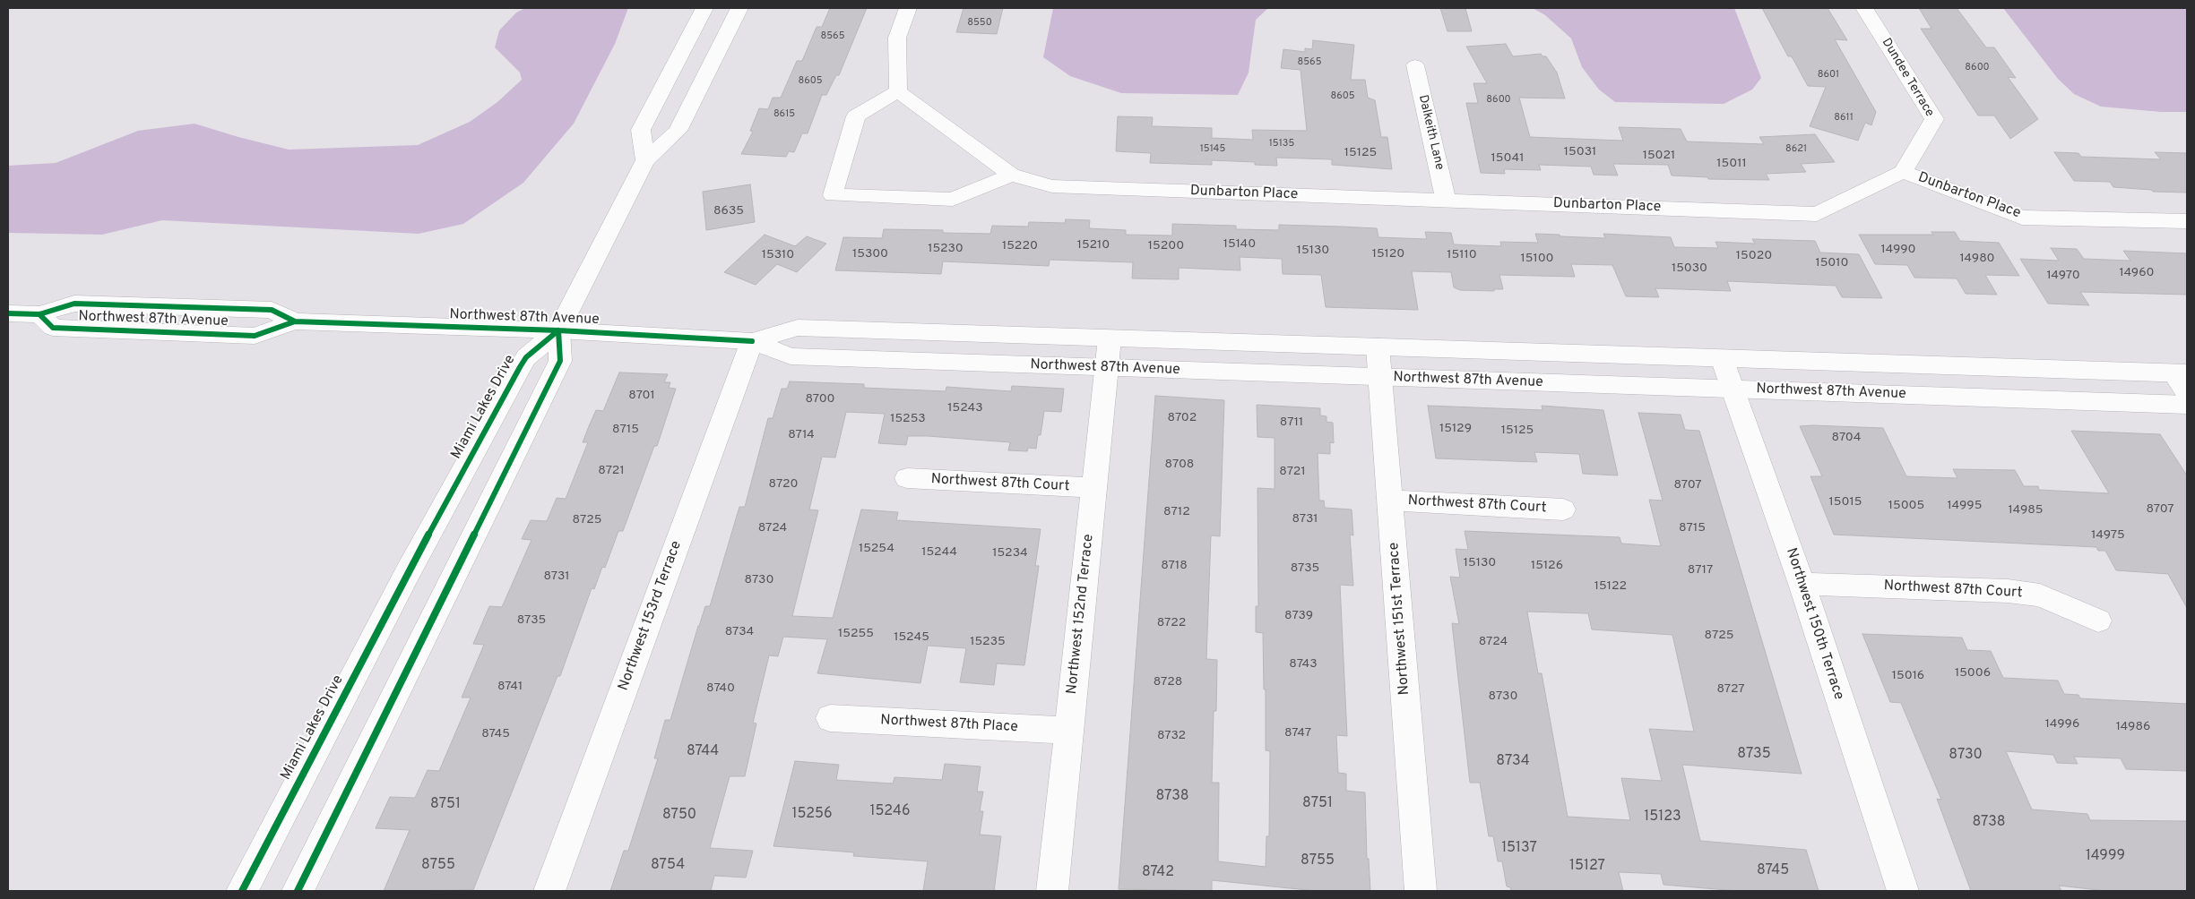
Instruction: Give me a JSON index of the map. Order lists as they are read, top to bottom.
{
  "streets": {
    "street": [
      "Dundee Terrace",
      "Dalkeith Lane",
      "Dunbarton Place",
      "Northwest 87th Avenue",
      "Miami Lakes Drive",
      "Northwest 87th Court",
      "Northwest 152nd Terrace",
      "Northwest 153rd Terrace",
      "Northwest 151st Terrace",
      "Northwest 150th Terrace",
      "Northwest 87th Place"
    ]
  },
  "crossings": [
    ["Dundee Terrace", "Dunbarton Place"],
    ["Dalkeith Lane", "Dunbarton Place"],
    ["Northwest 87th Avenue", "Miami Lakes Drive"],
    ["Northwest 87th Avenue", "Northwest 152nd Terrace"],
    ["Northwest 87th Avenue", "Northwest 153rd Terrace"],
    ["Northwest 87th Avenue", "Northwest 151st Terrace"],
    ["Northwest 87th Avenue", "Northwest 150th Terrace"],
    ["Northwest 87th Court", "Northwest 152nd Terrace"],
    ["Northwest 87th Court", "Northwest 151st Terrace"],
    ["Northwest 87th Court", "Northwest 150th Terrace"],
    ["Northwest 152nd Terrace", "Northwest 87th Place"]
  ],
  "house_numbers": [
    "8550",
    "8565",
    "8565",
    "8600",
    "8601",
    "8605",
    "8605",
    "8600",
    "8615",
    "8611",
    "15135",
    "15145",
    "8621",
    "15031",
    "15125",
    "15021",
    "15041",
    "15011",
    "8635",
    "15140",
    "15210",
    "15220",
    "15200",
    "15230",
    "14990",
    "15130",
    "15300",
    "15120",
    "15310",
    "15110",
    "15020",
    "15100",
    "14980",
    "15010",
    "15030",
    "14960",
    "14970",
    "8701",
    "8700",
    "15243",
    "8702",
    "15253",
    "8711",
    "15129",
    "8715",
    "15125",
    "8714",
    "8704",
    "8708",
    "8721",
    "8721",
    "8720",
    "8707",
    "15015",
    "15005",
    "14995",
    "8707",
    "14985",
    "8712",
    "8731",
    "8725",
    "8724",
    "8715",
    "14975",
    "15254",
    "15244",
    "15234",
    "15130",
    "8718",
    "15126",
    "8735",
    "8717",
    "8731",
    "8730",
    "15122",
    "8739",
    "8735",
    "8722",
    "8734",
    "15255",
    "8725",
    "15245",
    "15235",
    "8724",
    "8743",
    "15006",
    "15016",
    "8728",
    "8741",
    "8740",
    "8727",
    "8730",
    "14996",
    "14986",
    "8747",
    "8745",
    "8732",
    "8744",
    "8735",
    "8730",
    "8734",
    "8738",
    "8751",
    "8751",
    "15246",
    "15256",
    "8750",
    "15123",
    "8738",
    "15137",
    "14999",
    "8755",
    "8755",
    "8754",
    "15127",
    "8745",
    "8742"
  ]
}
